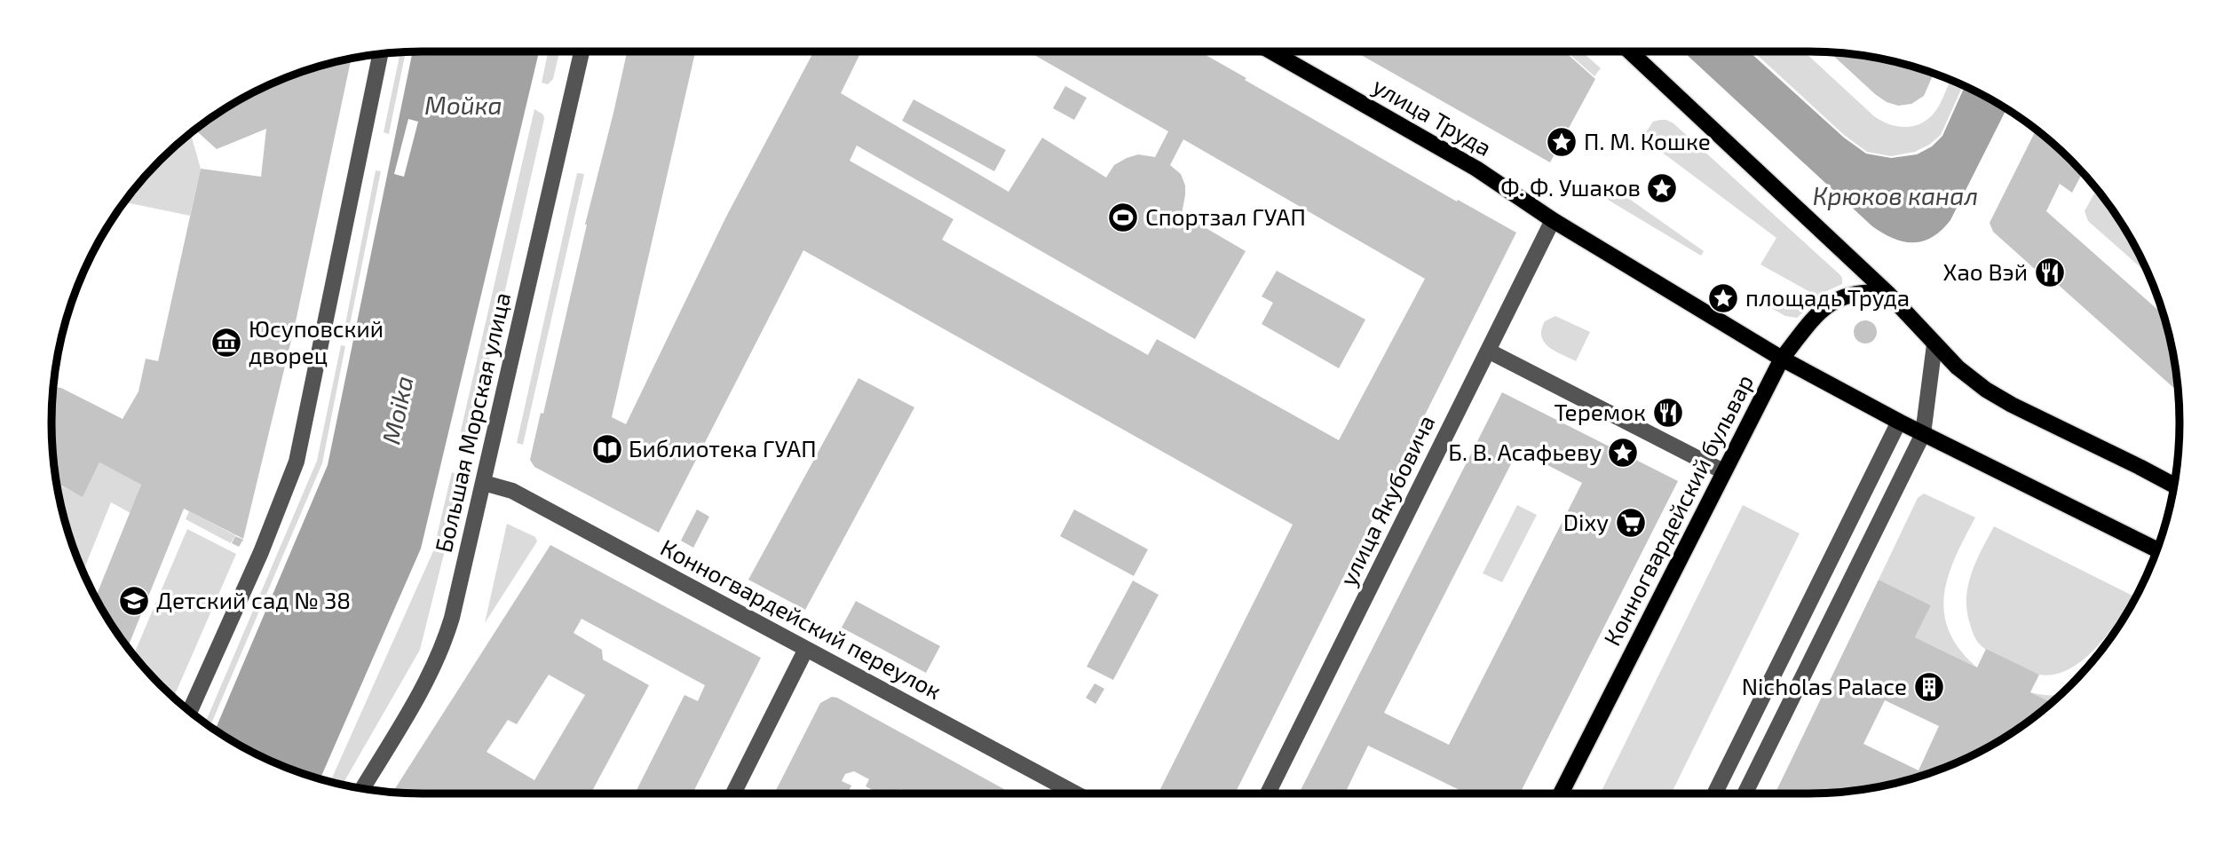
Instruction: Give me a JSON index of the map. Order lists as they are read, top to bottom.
{
  "streets": {
    "main road": ["улица Труда", "Конногвардейский бульвар"],
    "street": ["Большая Морская улица", "улица Якубовича", "Конногвардейский переулок"]
  },
  "crossings": [
    ["улица Труда", "улица Якубовича"],
    ["Большая Морская улица", "Конногвардейский переулок"]
  ],
  "water": ["Мойка", "Крюков канал", "Moika"],
  "places": {
    "place": [
      "П. М. Кошке",
      "Ф. Ф. Ушаков",
      "площадь Труда",
      "Б. В. Асафьеву"
    ],
    "sports": ["Спортзал ГУАП"],
    "restaurant": ["Хао Вэй", "Теремок"],
    "museum": ["Юсуповский дворец"],
    "library": ["Библиотека ГУАП"],
    "supermarket": ["Dixy"],
    "school or university": ["Детский сад № 38"],
    "building": ["Nicholas Palace"]
  }
}
